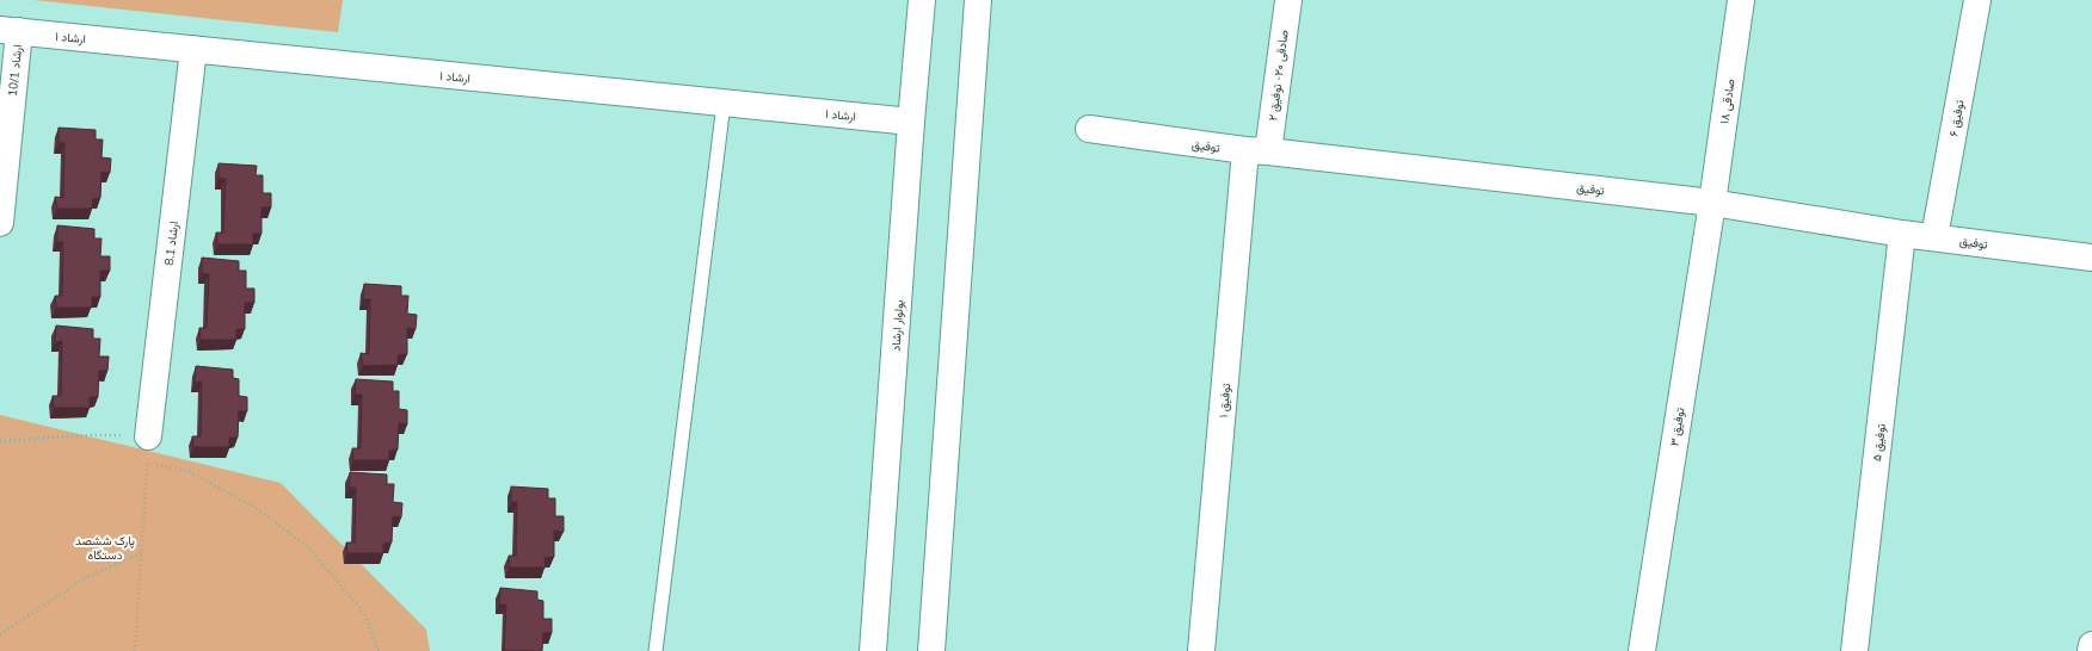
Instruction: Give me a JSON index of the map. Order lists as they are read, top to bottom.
{
  "streets": {
    "street": [
      "ارشاد ۱",
      "ارشاد 10/1",
      "صادقی ۲۰- توفیق ۲",
      "صادقی ۱۸",
      "توفیق ۶",
      "توفیق",
      "ارشاد 8.1",
      "بولوار ارشاد",
      "توفیق ۱",
      "توفیق ۳",
      "توفیق ۵"
    ]
  },
  "crossings": [
    ["ارشاد ۱", "ارشاد 10/1"],
    ["ارشاد ۱", "ارشاد 8.1"],
    ["ارشاد ۱", "بولوار ارشاد"],
    ["صادقی ۲۰- توفیق ۲", "توفیق"],
    ["صادقی ۲۰- توفیق ۲", "توفیق ۱"],
    ["صادقی ۱۸", "توفیق"],
    ["صادقی ۱۸", "توفیق ۳"],
    ["توفیق ۶", "توفیق"],
    ["توفیق", "توفیق ۱"],
    ["توفیق", "توفیق ۳"],
    ["توفیق", "توفیق ۵"]
  ],
  "parks": ["پارک‌ ششصد دستگاه"]
}
